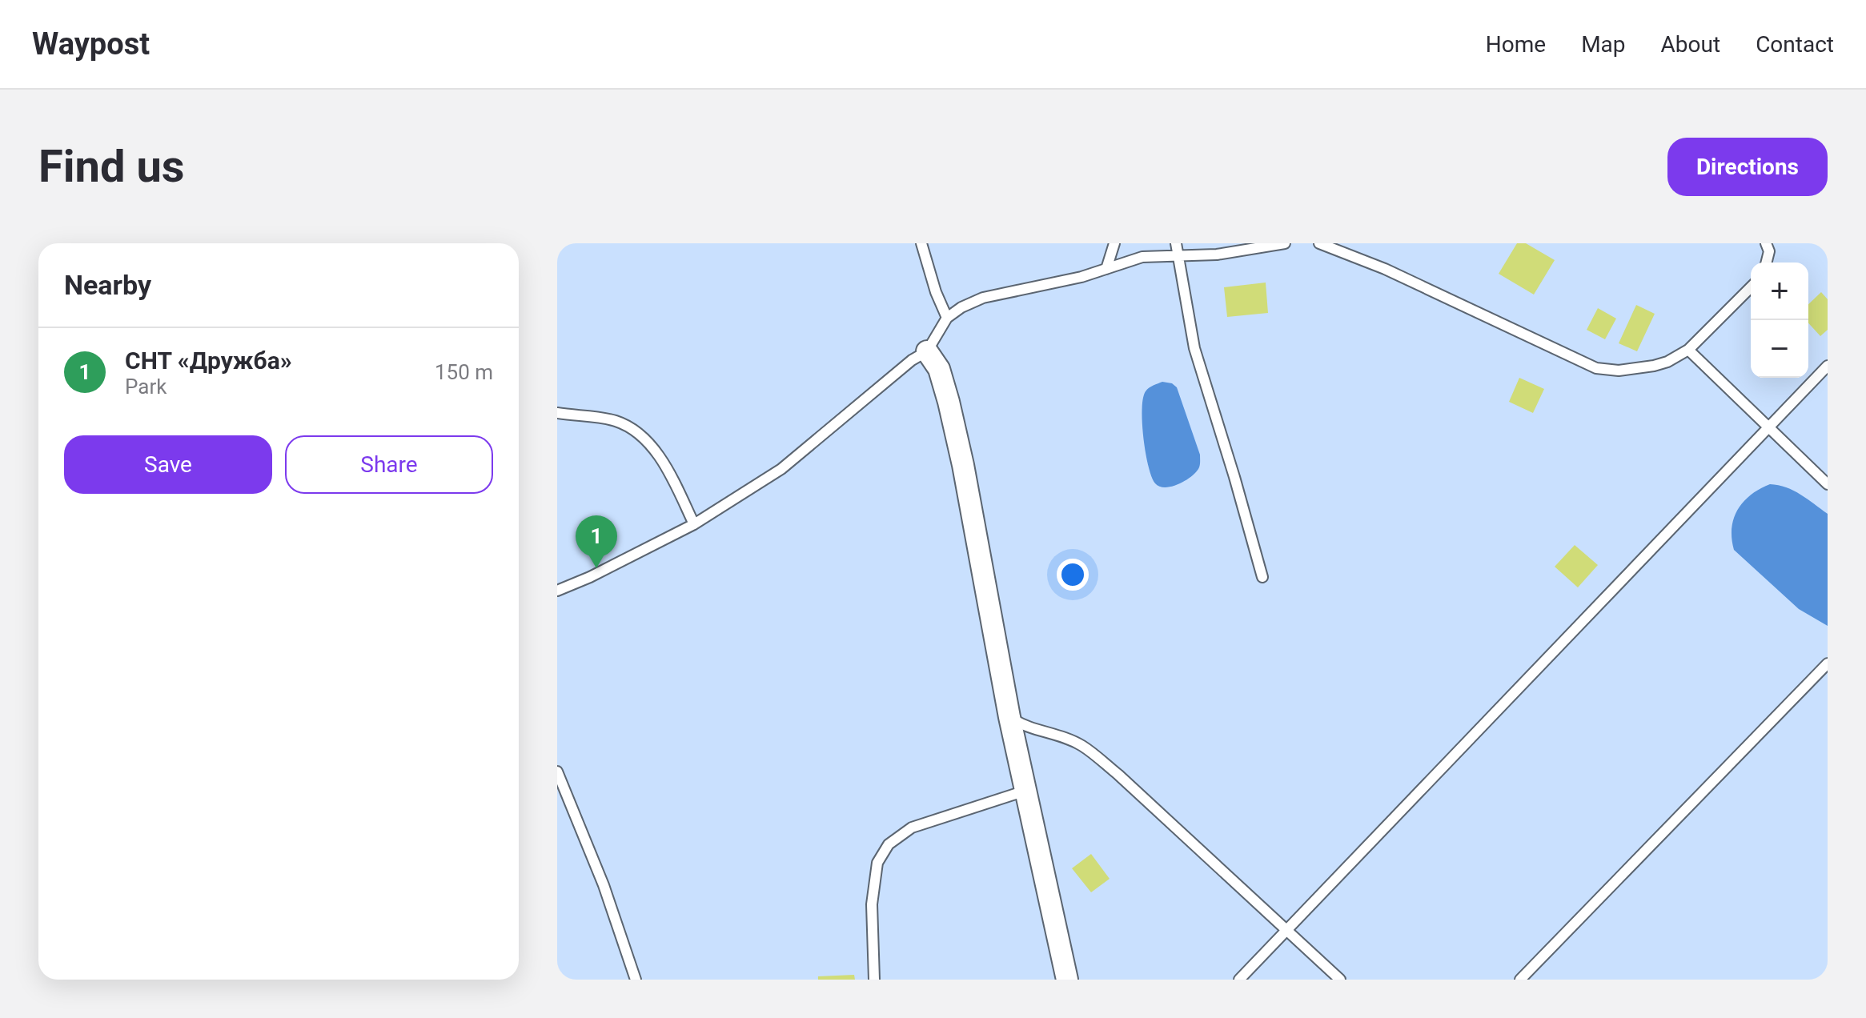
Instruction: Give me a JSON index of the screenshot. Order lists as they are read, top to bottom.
{
  "page": {
    "header": "Waypost",
    "nav": [
      "Home",
      "Map",
      "About",
      "Contact"
    ],
    "buttons": [
      "Directions",
      ["Save", "Share"]
    ],
    "title": "Find us",
    "heading": "Nearby",
    "map_buttons": ["+", "−"],
    "list": [
      {
        "mark": "1",
        "name": "СНТ «Дружба»",
        "note": "Park",
        "value": "150 m"
      }
    ],
    "pins": "1"
  }
}
